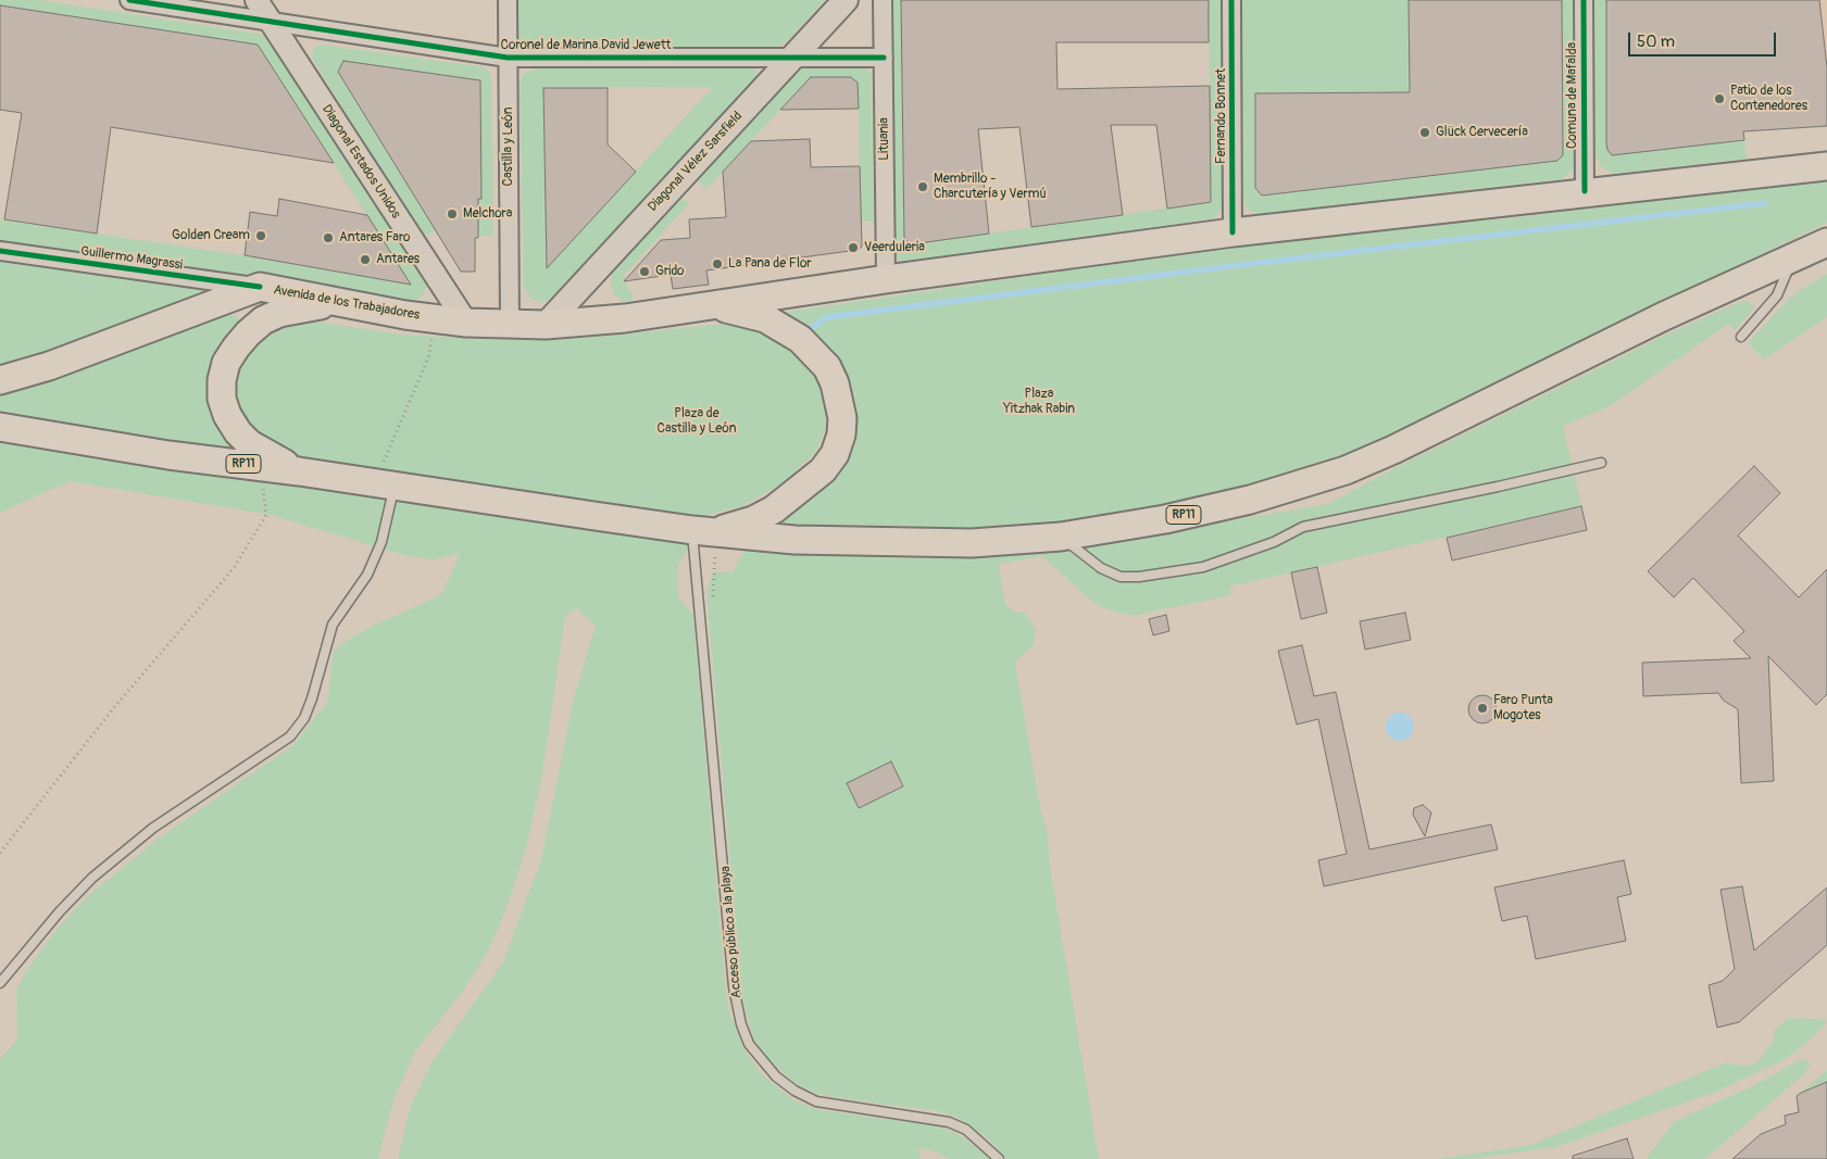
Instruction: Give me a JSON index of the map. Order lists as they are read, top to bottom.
{
  "streets": {
    "main road": ["Diagonal Vélez Sarsfield", "Avenida de los Trabajadores", "RP11"],
    "street": [
      "Coronel de Marina David Jewett",
      "Comuna de Mafalda",
      "Fernando Bonnet",
      "Lituania",
      "Castilla y León",
      "Diagonal Estados Unidos",
      "Guillermo Magrassi"
    ]
  },
  "crossings": [
    ["Coronel de Marina David Jewett", "Lituania"],
    ["Coronel de Marina David Jewett", "Castilla y León"],
    ["Coronel de Marina David Jewett", "Diagonal Estados Unidos"],
    ["Coronel de Marina David Jewett", "Diagonal Vélez Sarsfield"],
    ["Comuna de Mafalda", "Avenida de los Trabajadores"],
    ["Fernando Bonnet", "Avenida de los Trabajadores"],
    ["Lituania", "Avenida de los Trabajadores"],
    ["Castilla y León", "Avenida de los Trabajadores"],
    ["Diagonal Estados Unidos", "Avenida de los Trabajadores"],
    ["Diagonal Vélez Sarsfield", "Avenida de los Trabajadores"],
    ["Guillermo Magrassi", "Avenida de los Trabajadores"]
  ],
  "parks": ["Plaza Yitzhak Rabin", "Plaza de Castilla y León"],
  "places": [
    "Patio de los Contenedores",
    "Glück Cervecería",
    "Membrillo - Charcutería y Vermú",
    "Melchora",
    "Golden Cream",
    "Antares Faro",
    "Veerduleria",
    "Antares",
    "La Pana de Flor",
    "Grido",
    "Faro Punta Mogotes"
  ],
  "scale_bar": "50 m"
}
